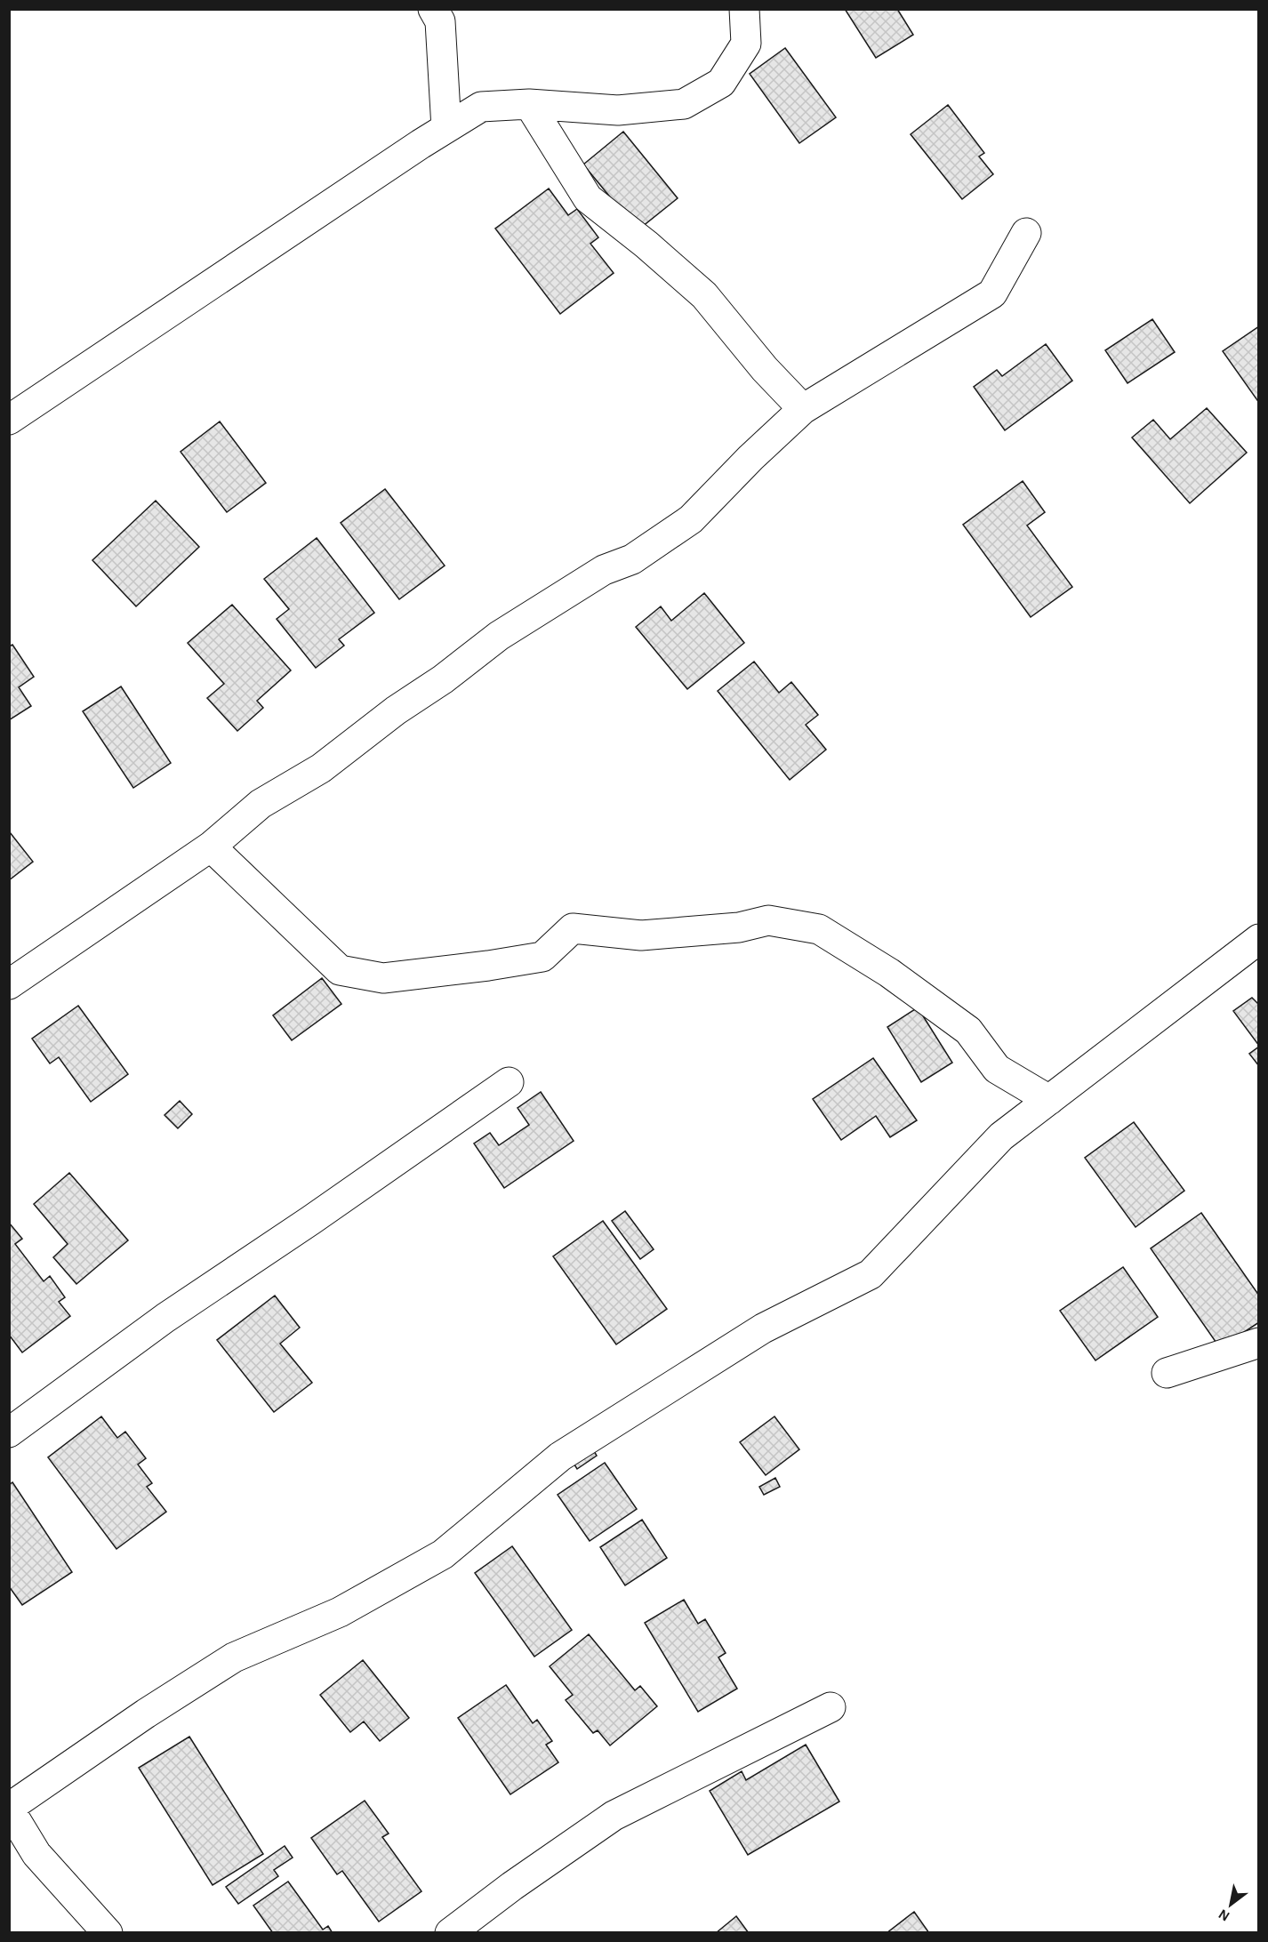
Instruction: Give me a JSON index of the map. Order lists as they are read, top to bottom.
{
  "north": "bottom left"
}
